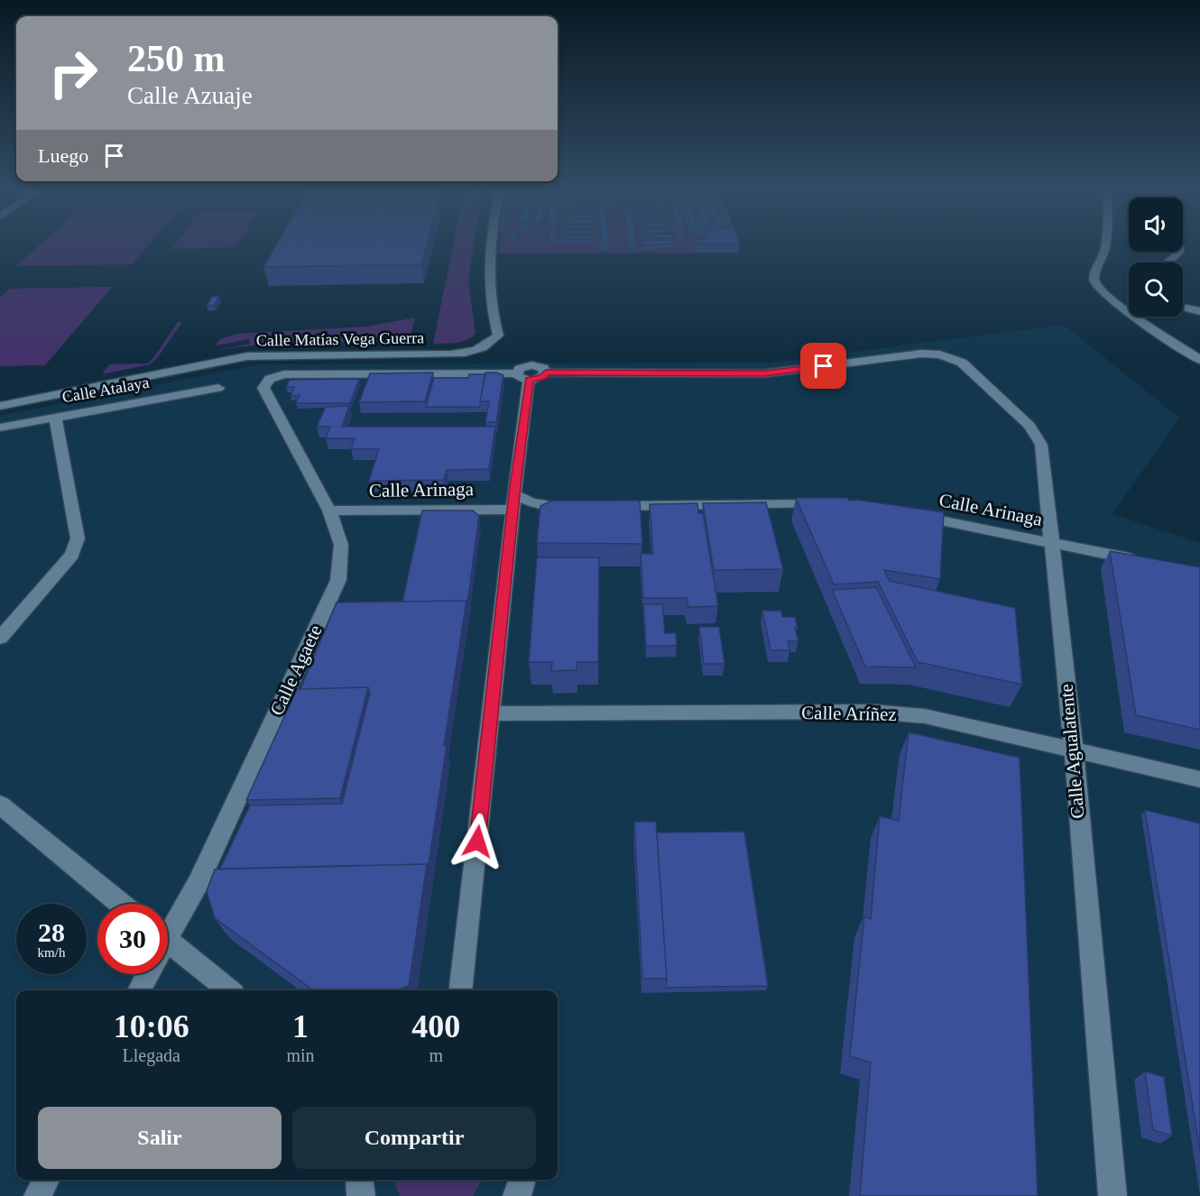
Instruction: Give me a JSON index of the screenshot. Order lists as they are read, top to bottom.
{
  "streets": {
    "street": [
      "Calle Matías Vega Guerra",
      "Calle Atalaya",
      "Calle Arinaga",
      "Calle Agaete",
      "Calle Aríñez",
      "Calle Agualatente"
    ]
  },
  "crossings": [
    ["Calle Arinaga", "Calle Agaete"],
    ["Calle Arinaga", "Calle Agualatente"],
    ["Calle Agaete", "Calle Agualatente"],
    ["Calle Aríñez", "Calle Agualatente"]
  ],
  "page": {
    "turn": ["250 m", "Calle Azuaje"],
    "then": "Luego",
    "speed": "28 km/h",
    "limit": "30",
    "eta": [
      "10:06",
      "Llegada",
      "1",
      "min",
      "400",
      "m"
    ],
    "buttons": ["Salir", "Compartir"]
  }
}
